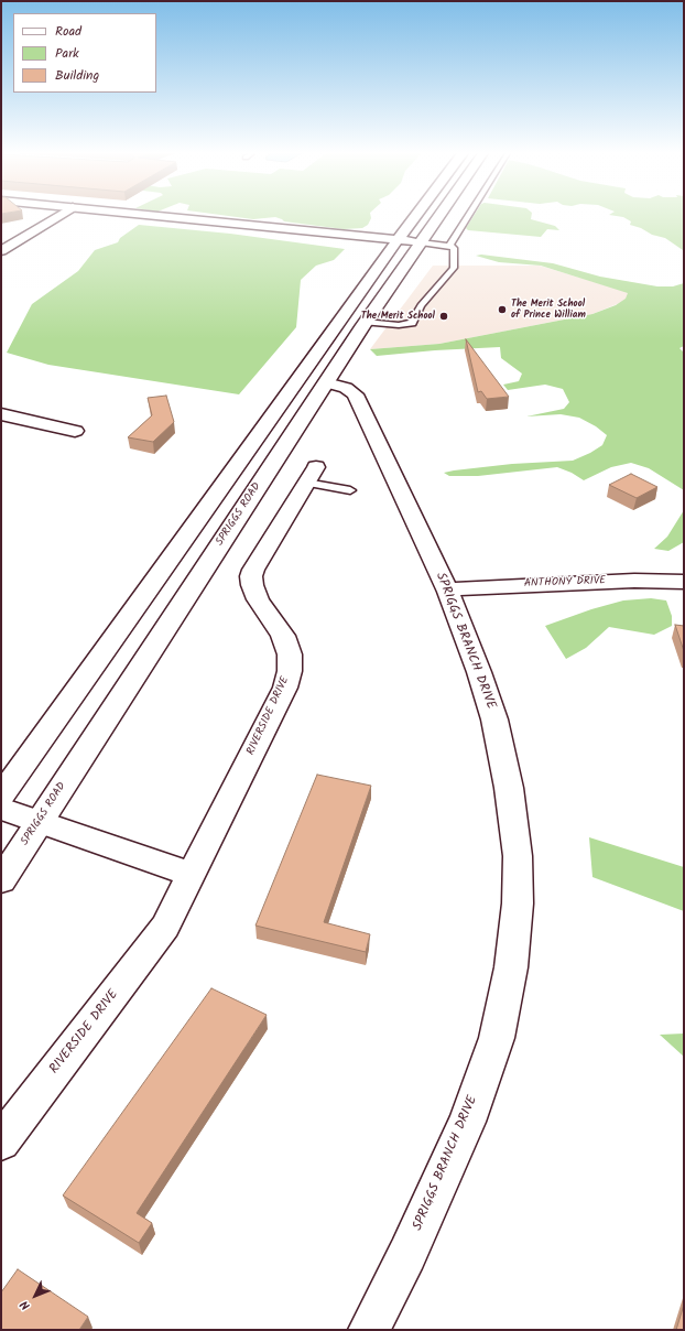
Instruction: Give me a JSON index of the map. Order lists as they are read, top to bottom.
{
  "streets": {
    "main road": [
      "SPRIGGS ROAD",
      "ANTHONY DRIVE",
      "SPRIGGS BRANCH DRIVE",
      "RIVERSIDE DRIVE"
    ]
  },
  "crossings": [
    ["SPRIGGS ROAD", "SPRIGGS BRANCH DRIVE"],
    ["ANTHONY DRIVE", "SPRIGGS BRANCH DRIVE"]
  ],
  "places": ["The Merit School of Prince William", "The Merit School"],
  "legend": ["Road", "Park", "Building"],
  "north": "bottom left"
}
